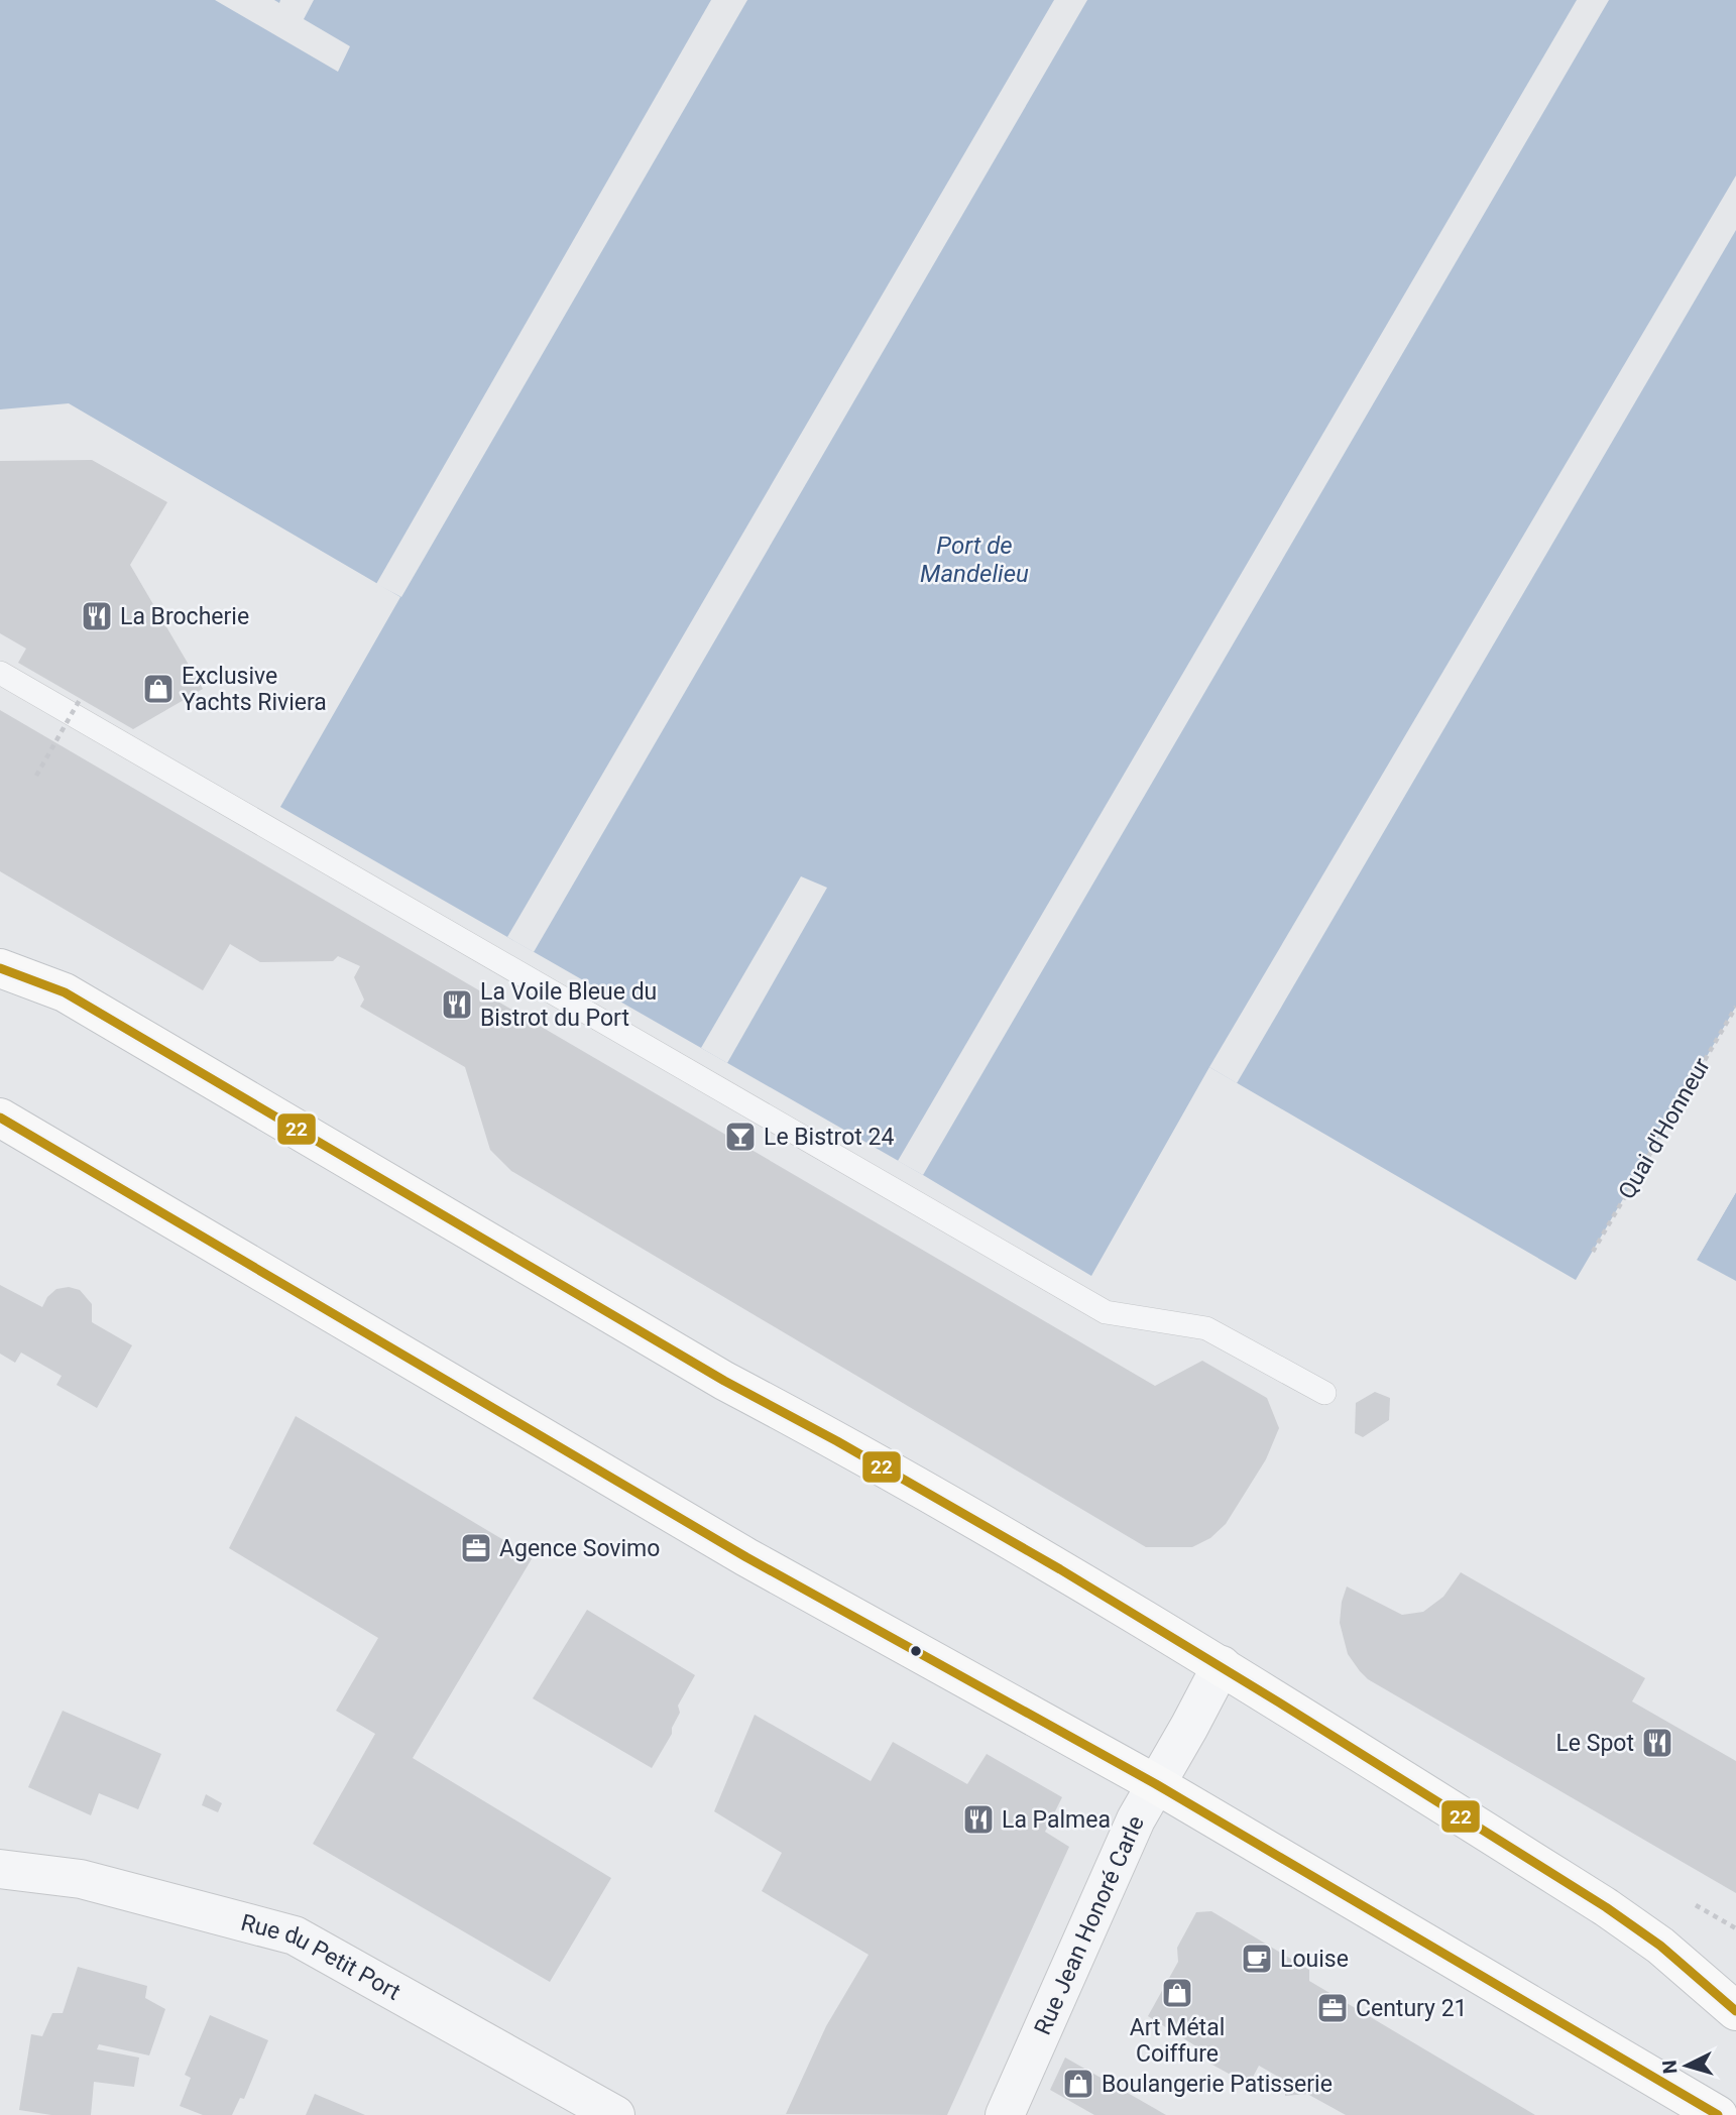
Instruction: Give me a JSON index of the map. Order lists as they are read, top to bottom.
{
  "streets": {
    "street": ["Rue Jean Honoré Carle", "Rue du Petit Port"],
    "path": ["Quai d'Honneur"]
  },
  "water": ["Port de Mandelieu"],
  "places": {
    "restaurant": [
      "La Brocherie",
      "La Voile Bleue du Bistrot du Port",
      "Le Spot",
      "La Palmea"
    ],
    "shop": ["Exclusive Yachts Riviera", "Art Métal Coiffure", "Boulangerie Patisserie"],
    "bar": ["Le Bistrot 24"],
    "office": ["Agence Sovimo", "Century 21"],
    "cafe": ["Louise"]
  },
  "lines": ["transit line 22"],
  "north": "left"
}
